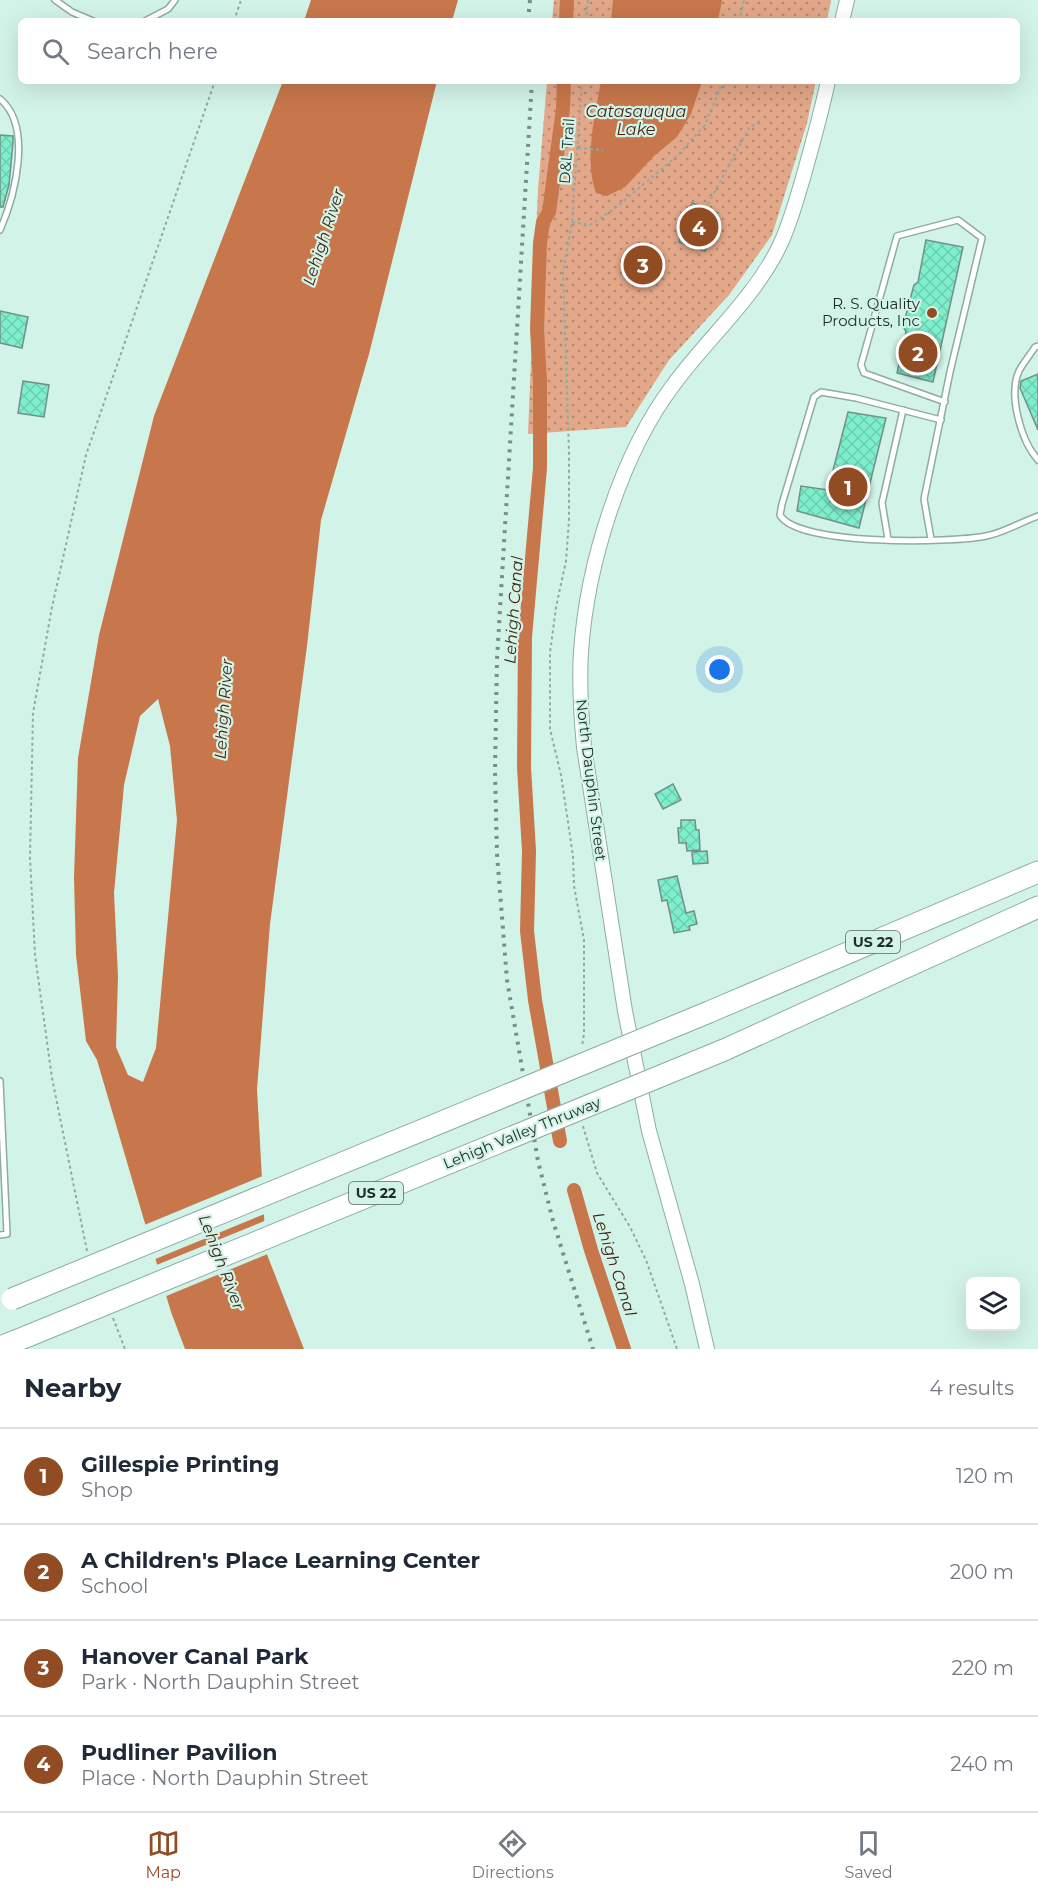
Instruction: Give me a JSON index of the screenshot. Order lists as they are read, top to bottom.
{
  "streets": {
    "highway": ["US 22", "Lehigh Valley Thruway"],
    "street": ["North Dauphin Street"],
    "path": ["D&L Trail"]
  },
  "water": ["Catasauqua Lake", "Lehigh River", "Lehigh Canal"],
  "places": ["R. S. Quality Products, Inc"],
  "page": {
    "search": "Search here",
    "pins": [
      "4",
      "3",
      "2",
      "1"
    ],
    "heading": ["Nearby", "4 results"],
    "list": [
      {
        "mark": "1",
        "name": "Gillespie Printing",
        "note": "Shop",
        "value": "120 m"
      },
      {
        "mark": "2",
        "name": "A Children's Place Learning Center",
        "note": "School",
        "value": "200 m"
      },
      {
        "mark": "3",
        "name": "Hanover Canal Park",
        "note": "Park · North Dauphin Street",
        "value": "220 m"
      },
      {
        "mark": "4",
        "name": "Pudliner Pavilion",
        "note": "Place · North Dauphin Street",
        "value": "240 m"
      }
    ],
    "nav": ["Map", "Directions", "Saved"]
  }
}
